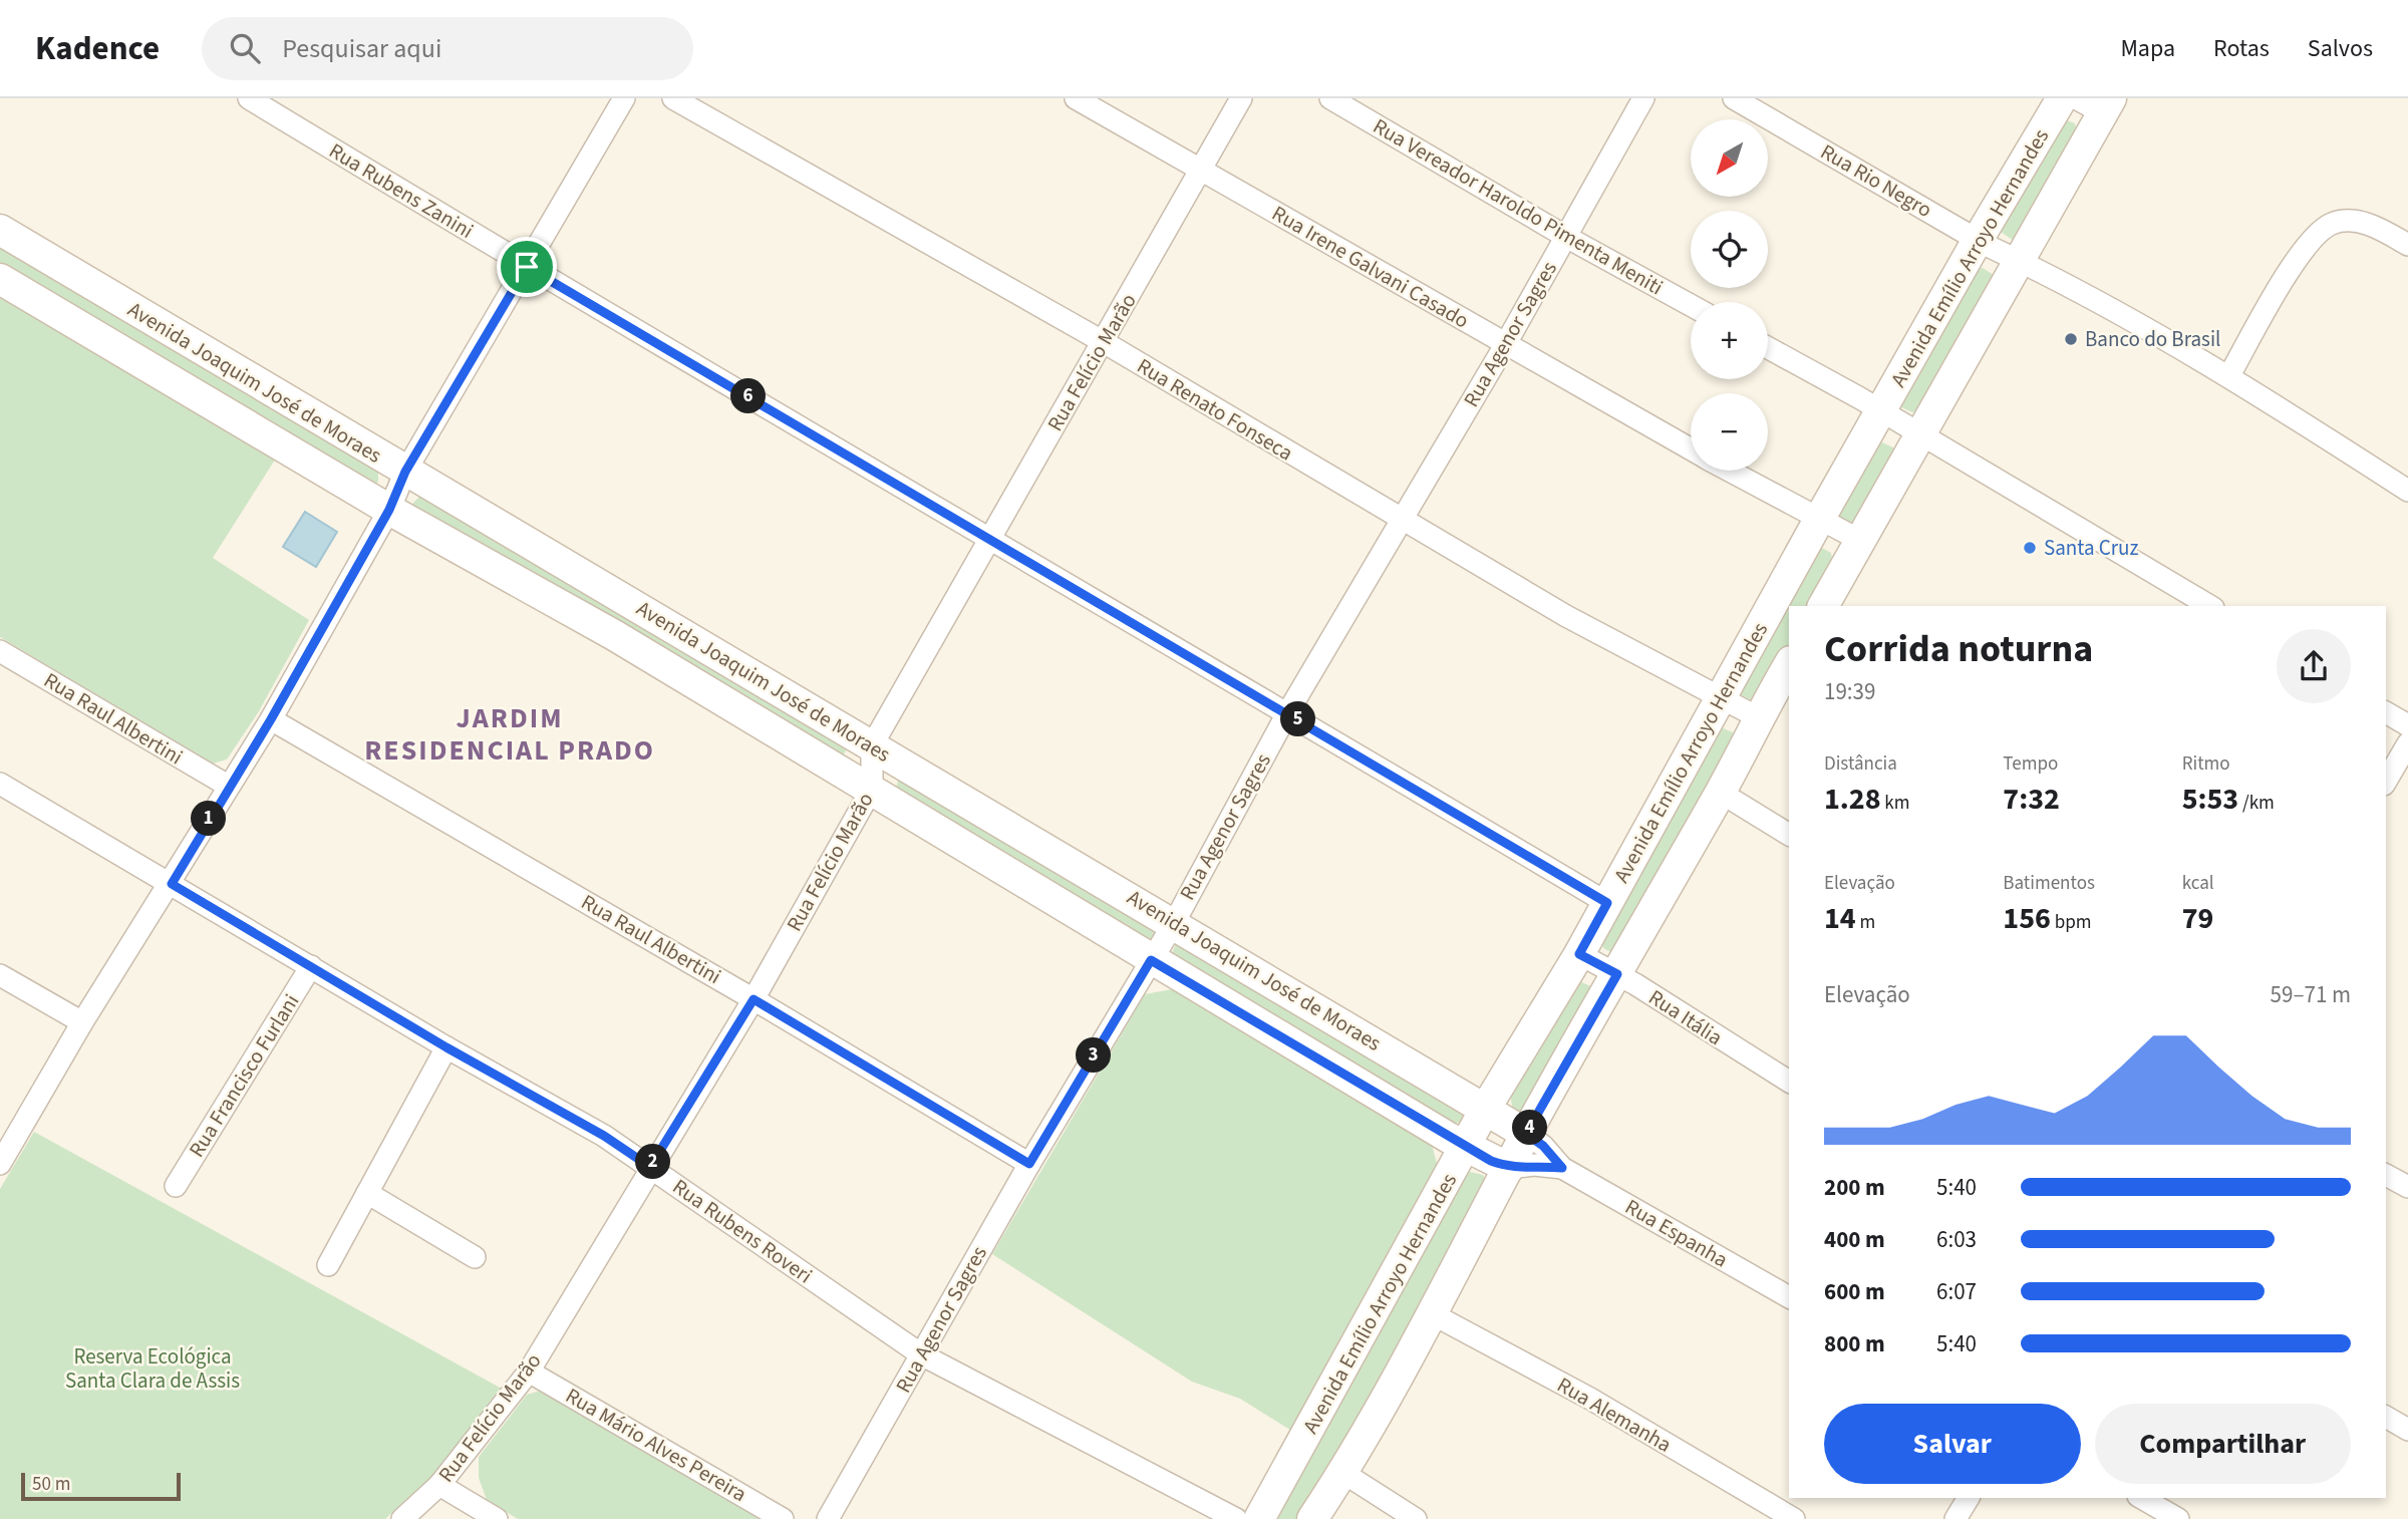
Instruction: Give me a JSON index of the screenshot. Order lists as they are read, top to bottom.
{
  "streets": {
    "street": [
      "Rua Rio Negro",
      "Rua Rubens Zanini",
      "Rua Vereador Haroldo Pimenta Meniti",
      "Avenida Emílio Arroyo Hernandes",
      "Rua Irene Galvani Casado",
      "Rua Agenor Sagres",
      "Rua Felício Marão",
      "Avenida Joaquim José de Moraes",
      "Rua Renato Fonseca",
      "Rua Raul Albertini",
      "Rua Itália",
      "Rua Francisco Furlani",
      "Rua Rubens Roveri",
      "Rua Espanha",
      "Rua Alemanha",
      "Rua Mário Alves Pereira"
    ]
  },
  "crossings": [
    ["Rua Rio Negro", "Avenida Emílio Arroyo Hernandes"],
    ["Rua Rubens Zanini", "Avenida Emílio Arroyo Hernandes"],
    ["Rua Rubens Zanini", "Rua Agenor Sagres"],
    ["Rua Rubens Zanini", "Rua Felício Marão"],
    ["Rua Vereador Haroldo Pimenta Meniti", "Rua Agenor Sagres"],
    ["Avenida Emílio Arroyo Hernandes", "Rua Irene Galvani Casado"],
    ["Avenida Emílio Arroyo Hernandes", "Avenida Joaquim José de Moraes"],
    ["Avenida Emílio Arroyo Hernandes", "Rua Renato Fonseca"],
    ["Avenida Emílio Arroyo Hernandes", "Rua Itália"],
    ["Avenida Emílio Arroyo Hernandes", "Rua Espanha"],
    ["Avenida Emílio Arroyo Hernandes", "Rua Alemanha"],
    ["Rua Irene Galvani Casado", "Rua Agenor Sagres"],
    ["Rua Irene Galvani Casado", "Rua Felício Marão"],
    ["Rua Agenor Sagres", "Avenida Joaquim José de Moraes"],
    ["Rua Agenor Sagres", "Rua Renato Fonseca"],
    ["Rua Agenor Sagres", "Rua Raul Albertini"],
    ["Rua Agenor Sagres", "Rua Rubens Roveri"],
    ["Rua Felício Marão", "Avenida Joaquim José de Moraes"],
    ["Rua Felício Marão", "Rua Renato Fonseca"],
    ["Rua Felício Marão", "Rua Raul Albertini"],
    ["Rua Felício Marão", "Rua Rubens Roveri"],
    ["Rua Felício Marão", "Rua Mário Alves Pereira"],
    ["Avenida Joaquim José de Moraes", "Rua Espanha"],
    ["Rua Francisco Furlani", "Rua Rubens Roveri"]
  ],
  "districts": ["JARDIM RESIDENCIAL PRADO"],
  "parks": ["Reserva Ecológica Santa Clara de Assis"],
  "places": ["Banco do Brasil", "Santa Cruz"],
  "scale_bar": "50 m",
  "north": "bottom left",
  "page": {
    "header": "Kadence",
    "search": "Pesquisar aqui",
    "nav": ["Mapa", "Rotas", "Salvos"],
    "map_buttons": ["+", "−"],
    "pins": [
      "6",
      "5",
      "1",
      "3",
      "4",
      "2"
    ],
    "heading": ["Corrida noturna", "19:39"],
    "stats": [
      ["Distância", "1.28 km"],
      ["Tempo", "7:32"],
      ["Ritmo", "5:53 /km"],
      ["Elevação", "14 m"],
      ["Batimentos", "156 bpm"],
      ["kcal", "79"]
    ],
    "chart": ["Elevação", "59–71 m"],
    "list": [
      {
        "name": "200 m",
        "note": "5:40"
      },
      {
        "name": "400 m",
        "note": "6:03"
      },
      {
        "name": "600 m",
        "note": "6:07"
      },
      {
        "name": "800 m",
        "note": "5:40"
      }
    ],
    "buttons": ["Salvar", "Compartilhar"],
    "scale": "50 m"
  }
}
